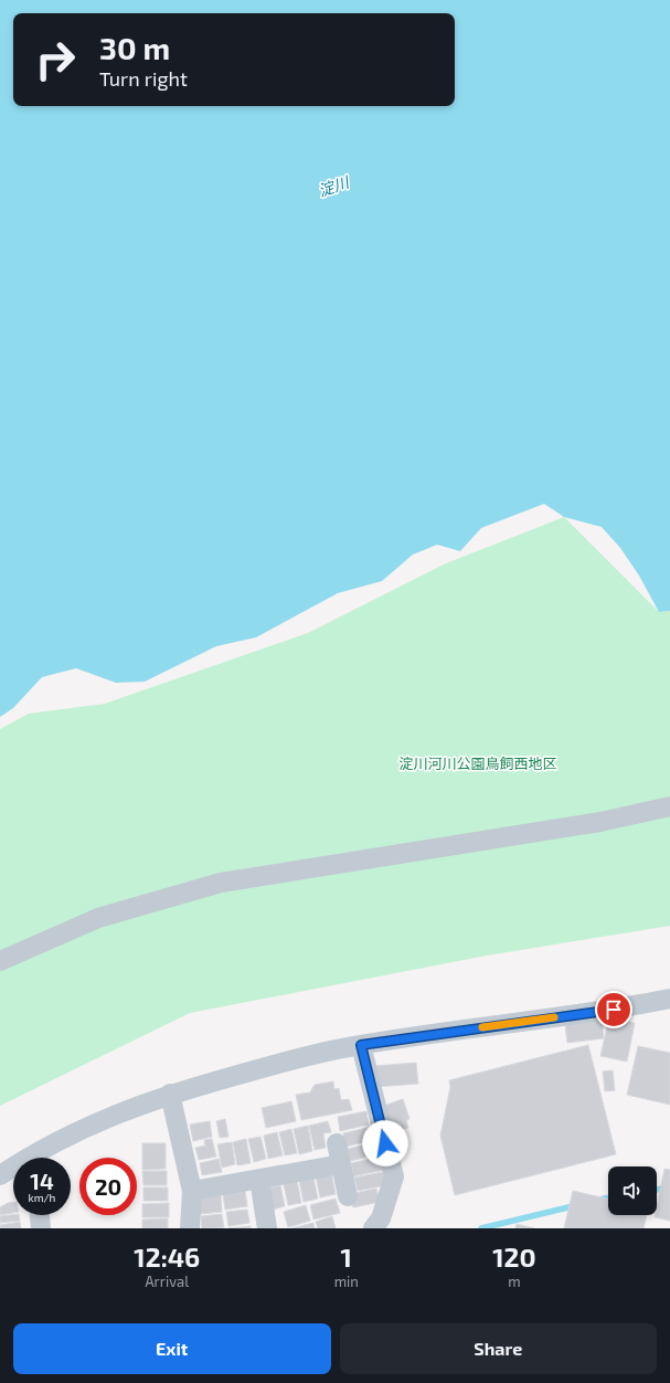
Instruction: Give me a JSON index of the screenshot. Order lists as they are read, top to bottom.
{
  "water": ["淀川"],
  "parks": ["淀川河川公園鳥飼西地区"],
  "page": {
    "turn": ["30 m", "Turn right"],
    "speed": "14 km/h",
    "limit": "20",
    "eta": [
      "12:46",
      "Arrival",
      "1",
      "min",
      "120",
      "m"
    ],
    "buttons": ["Exit", "Share"]
  }
}
